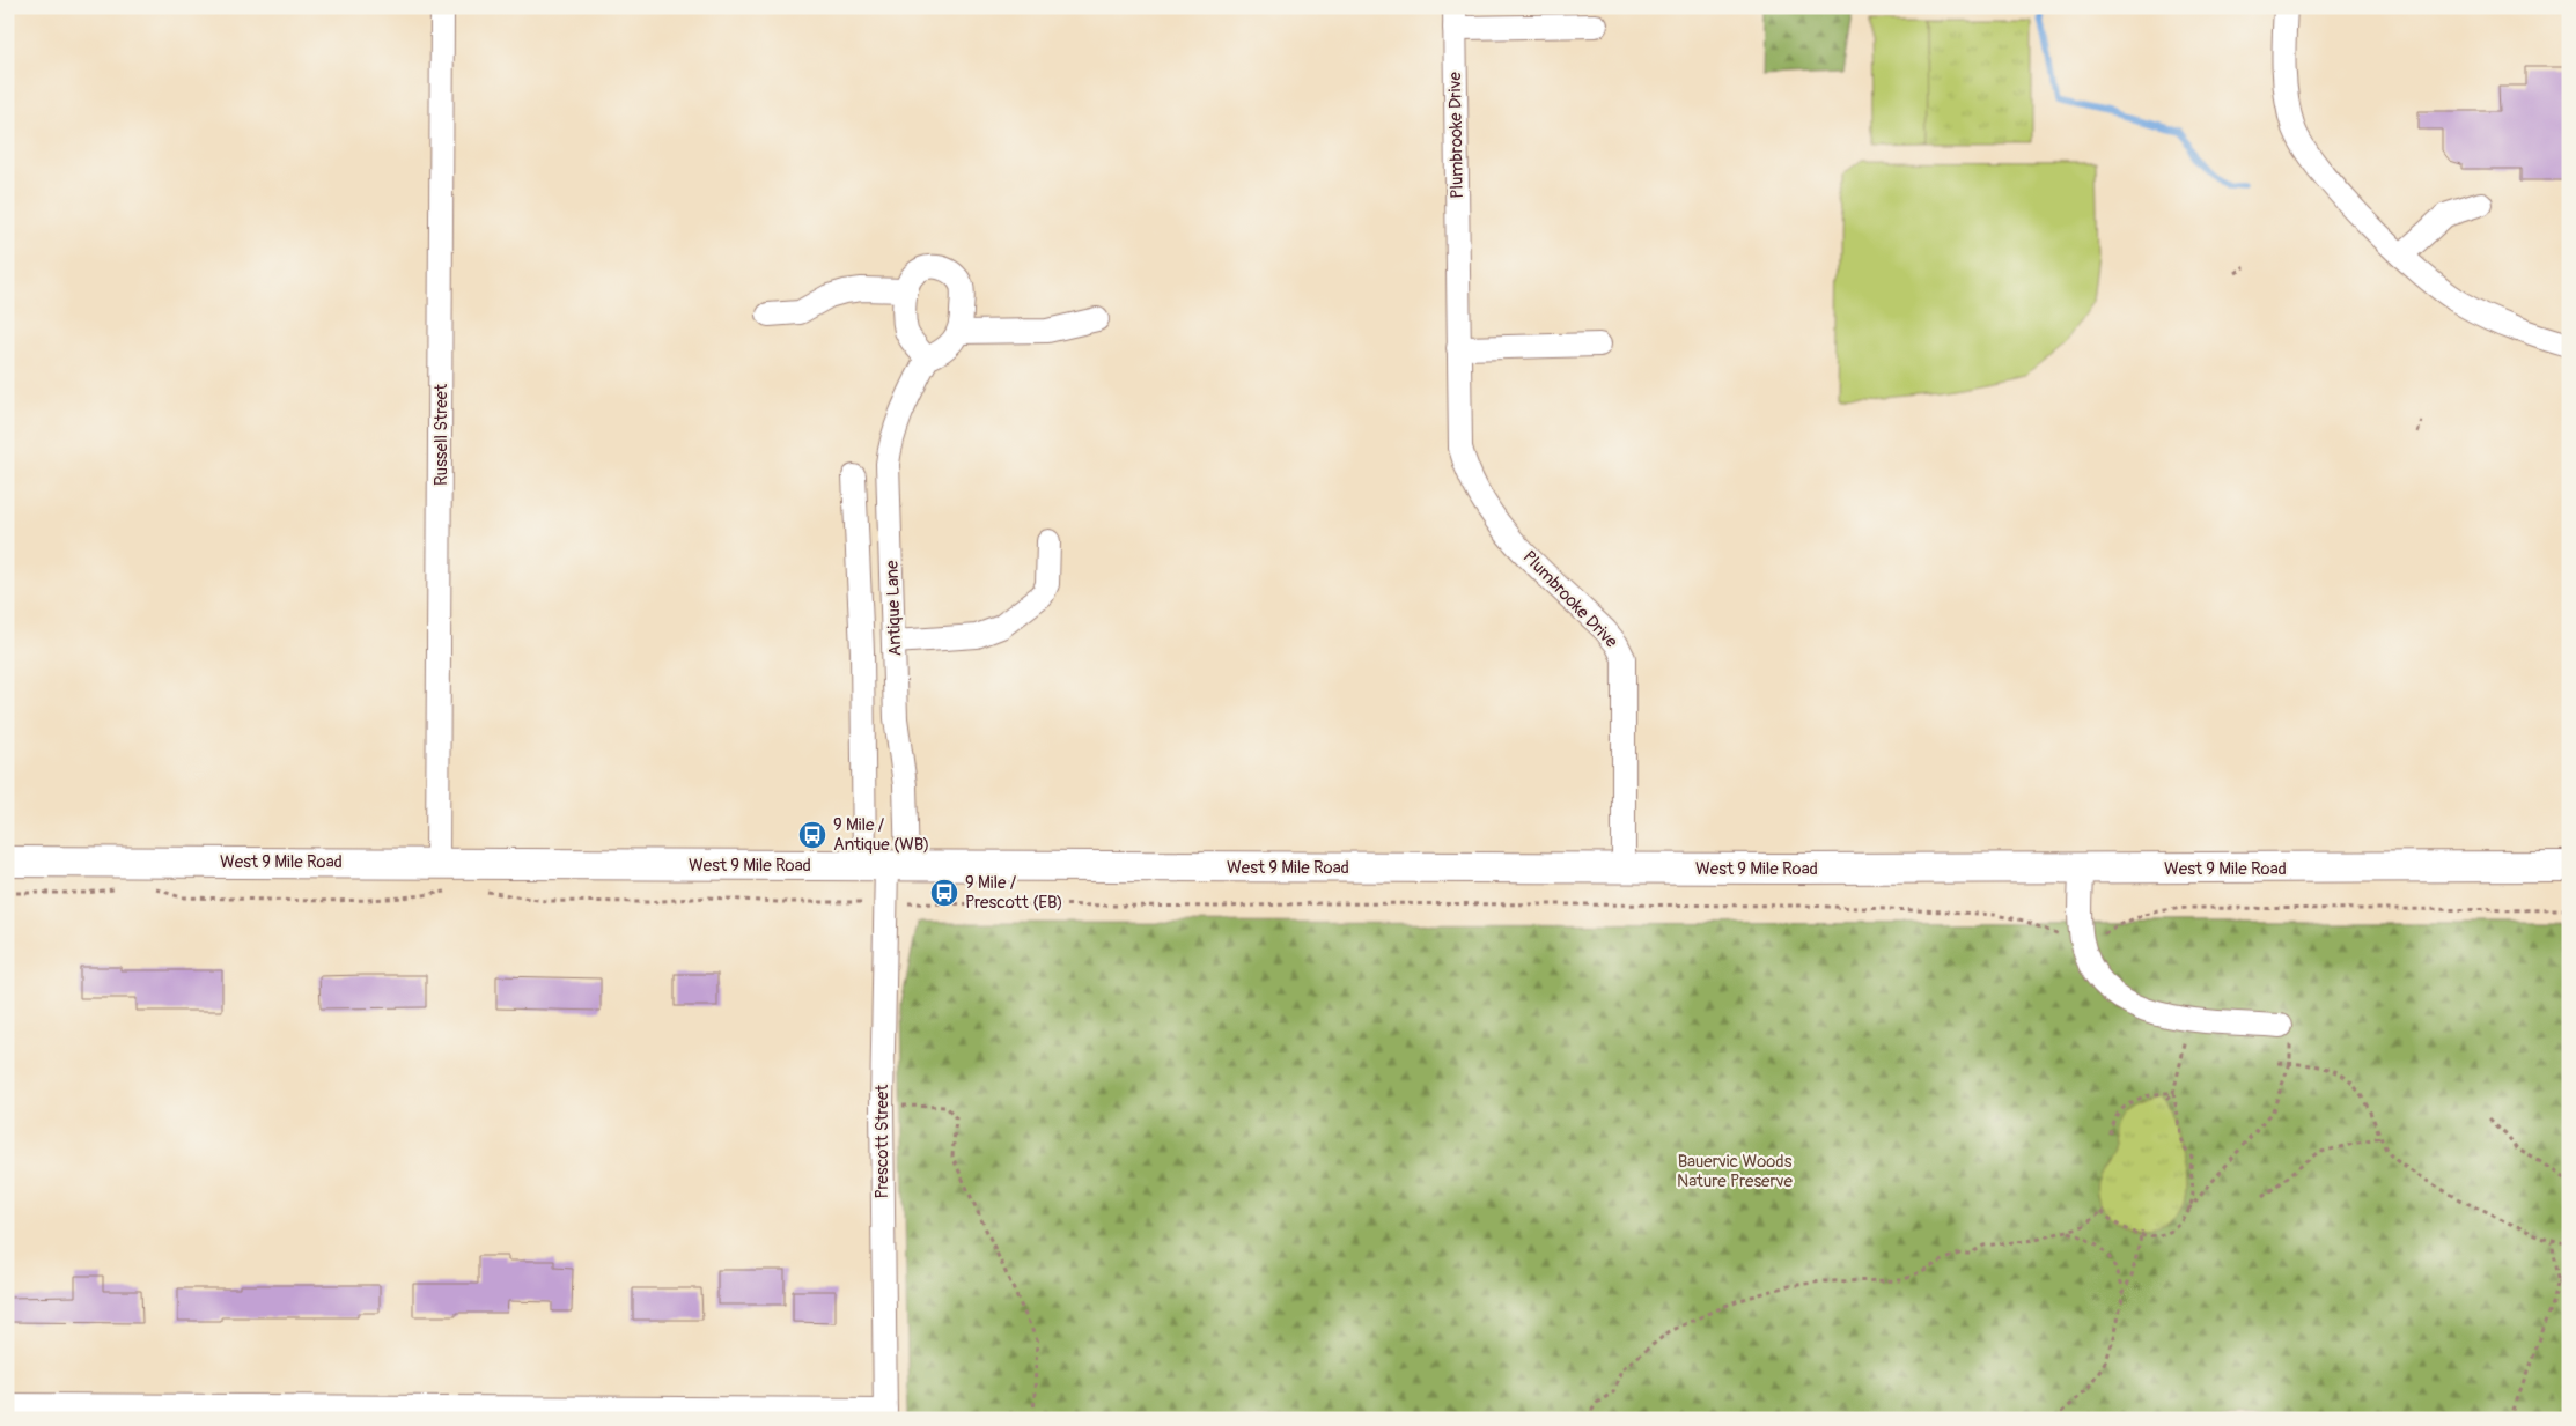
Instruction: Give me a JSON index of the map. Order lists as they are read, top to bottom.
{
  "streets": {
    "main road": ["West 9 Mile Road"],
    "street": [
      "Plumbrooke Drive",
      "Russell Street",
      "Antique Lane",
      "Prescott Street"
    ]
  },
  "crossings": [
    ["Plumbrooke Drive", "West 9 Mile Road"],
    ["Russell Street", "West 9 Mile Road"],
    ["Antique Lane", "West 9 Mile Road"],
    ["Antique Lane", "Prescott Street"],
    ["West 9 Mile Road", "Prescott Street"]
  ],
  "parks": ["Bauervic Woods Nature Preserve"],
  "places": {
    "bus stop": ["9 Mile / Antique (WB)", "9 Mile / Prescott (EB)"]
  }
}
